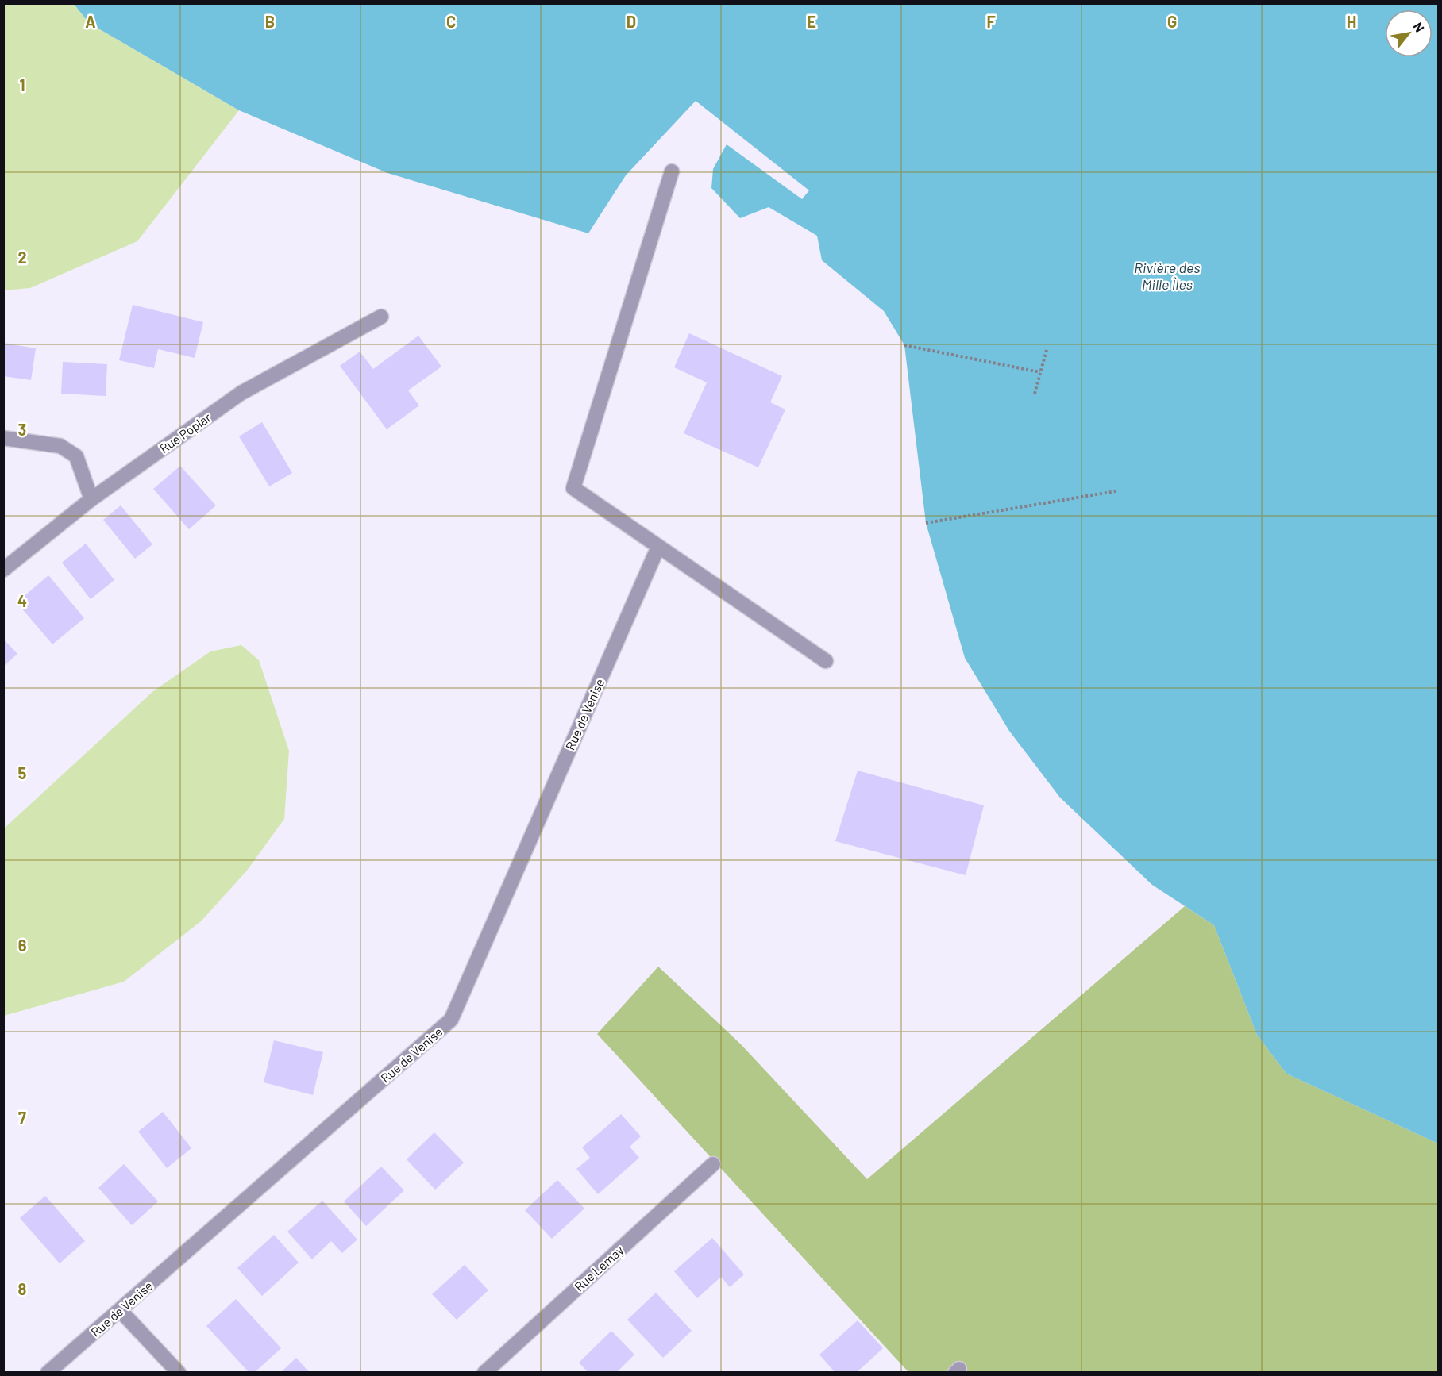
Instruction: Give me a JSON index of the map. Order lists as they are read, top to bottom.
{
  "streets": {
    "street": ["Rue Poplar", "Rue de Venise", "Rue Lemay"]
  },
  "water": ["Rivière des Mille Îles"],
  "north": "top right",
  "grid": {
    "columns": [
      "A",
      "B",
      "C",
      "D",
      "E",
      "F",
      "G",
      "H"
    ],
    "rows": [
      "1",
      "2",
      "3",
      "4",
      "5",
      "6",
      "7",
      "8"
    ]
  }
}
